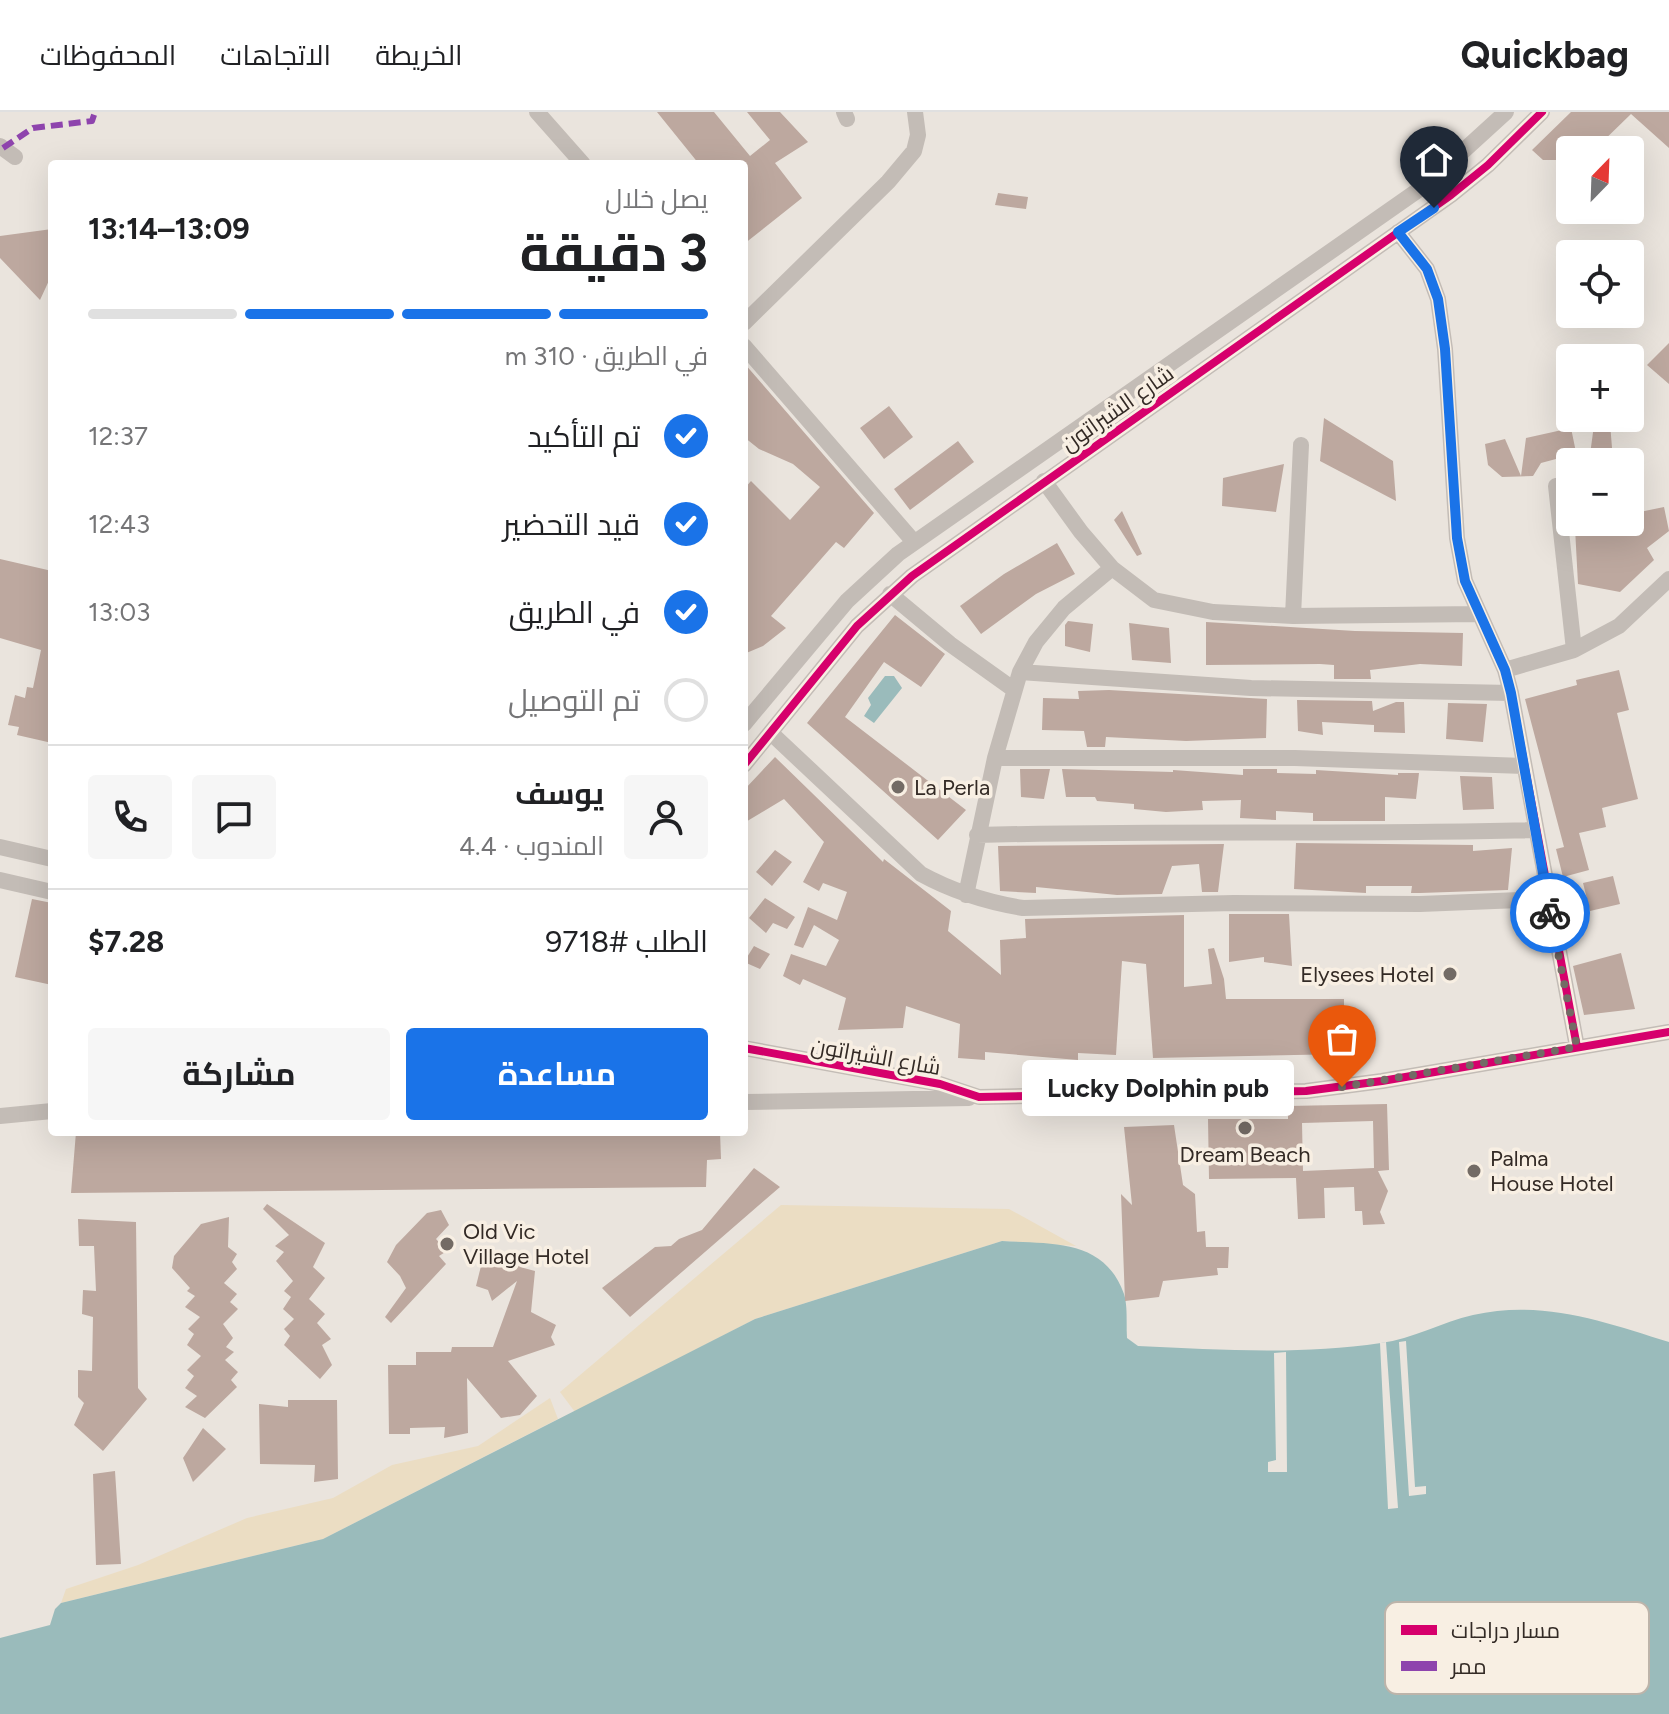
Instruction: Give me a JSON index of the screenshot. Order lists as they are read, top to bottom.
{
  "streets": {
    "street": ["شارع الشيراتون"]
  },
  "places": [
    "La Perla",
    "Elysees Hotel",
    "Lucky Dolphin pub",
    "Dream Beach",
    "Palma House Hotel",
    "Old Vic Village Hotel"
  ],
  "legend": ["مسار دراجات", "ممر"],
  "north": "top right",
  "page": {
    "header": "Quickbag",
    "nav": ["الخريطة", "الاتجاهات", "المحفوظات"],
    "map_buttons": ["+", "−"],
    "heading": ["3 دقيقة", "يصل خلال", "13:09–13:14"],
    "panel": [
      "يوسف",
      "المندوب · 4.4",
      "الطلب #9718",
      "$7.28"
    ],
    "bar": "في الطريق · 310 m",
    "list": [
      ["تم التأكيد", "12:37"],
      ["قيد التحضير", "12:43"],
      ["في الطريق", "13:03"],
      "تم التوصيل"
    ],
    "buttons": ["مساعدة", "مشاركة"],
    "bubble": "Lucky Dolphin pub"
  }
}
